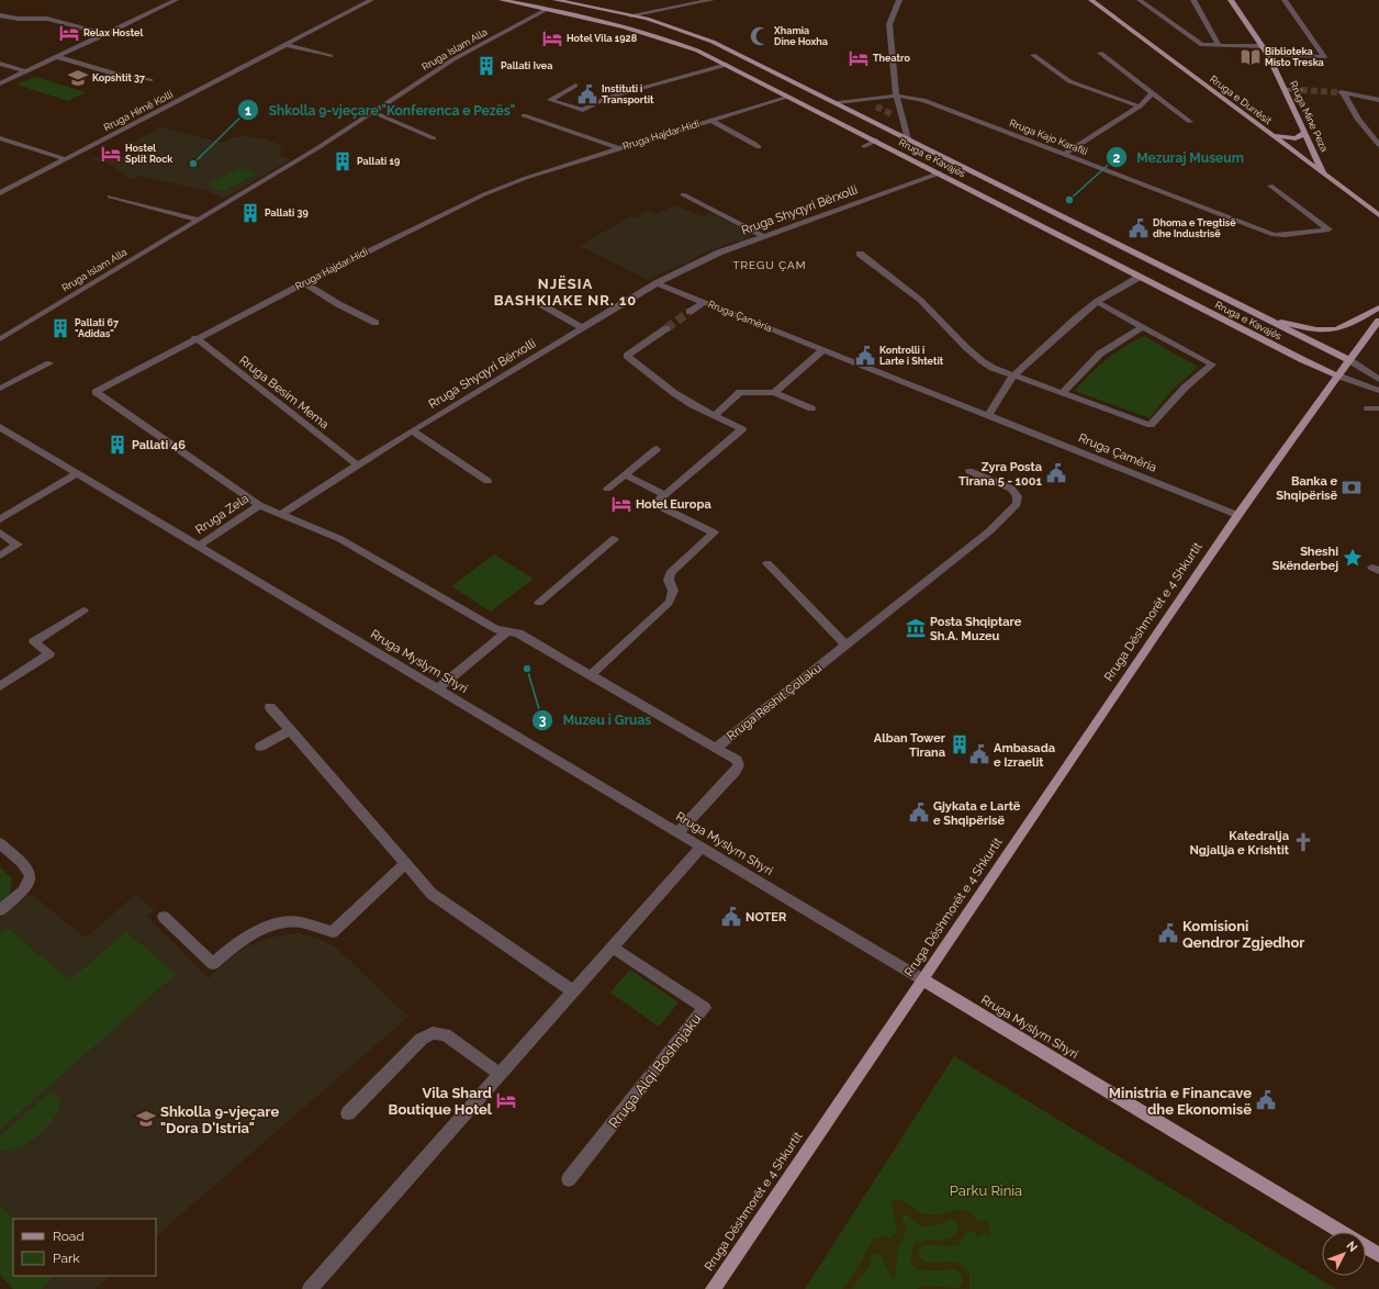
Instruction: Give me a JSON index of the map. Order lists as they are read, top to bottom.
{
  "streets": {
    "main road": [
      "Rruga e Durrësit",
      "Rruga Mine Peza",
      "Rruga e Kavajës",
      "Rruga Dëshmorët e 4 Shkurtit",
      "Rruga Myslym Shyri"
    ],
    "street": [
      "Rruga Islam Alla",
      "Rruga Himë Kolli",
      "Rruga Hajdar Hidi",
      "Rruga Kajo Karafili",
      "Rruga Shyqyri Bërxolli",
      "Rruga Çamëria",
      "Rruga Besim Mema",
      "Rruga Zela",
      "Rruga Reshit Çollaku",
      "Rruga Alqi Boshnjaku"
    ]
  },
  "crossings": [
    ["Rruga Islam Alla", "Rruga e Kavajës"],
    ["Rruga e Durrësit", "Rruga Mine Peza"],
    ["Rruga Hajdar Hidi", "Rruga e Kavajës"],
    ["Rruga Hajdar Hidi", "Rruga Shyqyri Bërxolli"],
    ["Rruga Hajdar Hidi", "Rruga Besim Mema"],
    ["Rruga Hajdar Hidi", "Rruga Zela"],
    ["Rruga Kajo Karafili", "Rruga e Kavajës"],
    ["Rruga e Kavajës", "Rruga Shyqyri Bërxolli"],
    ["Rruga e Kavajës", "Rruga Dëshmorët e 4 Shkurtit"],
    ["Rruga Shyqyri Bërxolli", "Rruga Çamëria"],
    ["Rruga Shyqyri Bërxolli", "Rruga Besim Mema"],
    ["Rruga Çamëria", "Rruga Dëshmorët e 4 Shkurtit"],
    ["Rruga Zela", "Rruga Myslym Shyri"],
    ["Rruga Dëshmorët e 4 Shkurtit", "Rruga Myslym Shyri"],
    ["Rruga Myslym Shyri", "Rruga Reshit Çollaku"]
  ],
  "districts": ["TREGU ÇAM", "NJËSIA BASHKIAKE NR. 10"],
  "parks": ["Parku Rinia"],
  "places": {
    "hotel": [
      "Relax Hostel",
      "Hotel Vila 1928",
      "Theatro",
      "Hostel Split Rock",
      "Hotel Europa",
      "Vila Shard Boutique Hotel"
    ],
    "mosque": ["Xhamia Dine Hoxha"],
    "library": ["Biblioteka Misto Treska"],
    "building": [
      "Pallati Ivea",
      "Pallati 19",
      "Pallati 39",
      "Pallati 67 \"Adidas\"",
      "Pallati 46",
      "Alban Tower Tirana"
    ],
    "school or university": ["Kopshtit 37", "Shkolla 9-vjeçare \"Dora D'Istria\""],
    "public building": [
      "Instituti i Transportit",
      "Dhoma e Tregtisë dhe Industrisë",
      "Kontrolli i Larte i Shtetit",
      "Zyra Posta Tirana 5 - 1001",
      "Ambasada e Izraelit",
      "Gjykata e Lartë e Shqipërisë",
      "NOTER",
      "Komisioni Qendror Zgjedhor",
      "Ministria e Financave dhe Ekonomisë"
    ],
    "other": ["Shkolla 9-vjeçare \"Konferenca e Pezës\"", "Mezuraj Museum", "Muzeu i Gruas"],
    "bank": ["Banka e Shqipërisë"],
    "place": ["Sheshi Skënderbej"],
    "museum": ["Posta Shqiptare Sh.A. Muzeu"],
    "church": ["Katedralja Ngjallja e Krishtit"]
  },
  "legend": ["Road", "Park"],
  "north": "top right"
}
